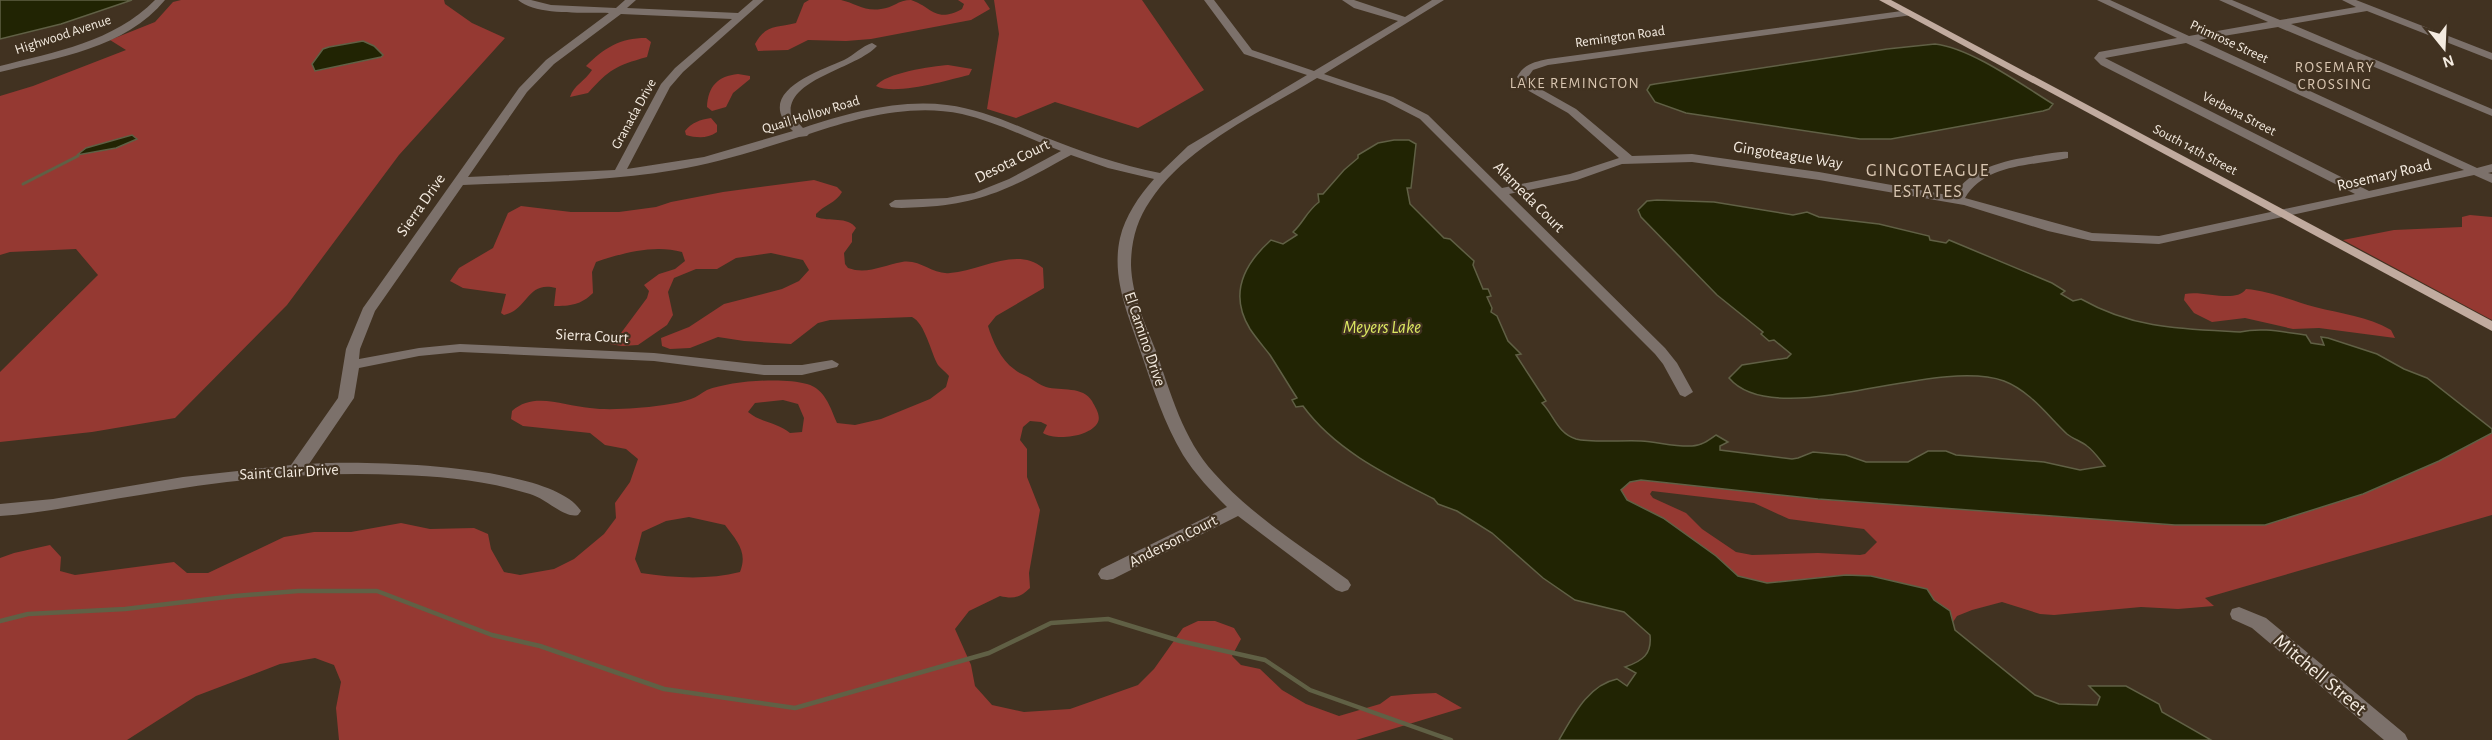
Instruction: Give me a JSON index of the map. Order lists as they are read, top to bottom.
{
  "streets": {
    "main road": ["South 14th Street"],
    "street": [
      "Highwood Avenue",
      "Remington Road",
      "Primrose Street",
      "Granada Drive",
      "Verbena Street",
      "Quail Hollow Road",
      "Gingoteague Way",
      "Desota Court",
      "Rosemary Road",
      "Alameda Court",
      "Sierra Drive",
      "Sierra Court",
      "El Camino Drive",
      "Saint Clair Drive",
      "Anderson Court",
      "Mitchell Street"
    ]
  },
  "crossings": [
    ["Remington Road", "South 14th Street"],
    ["Remington Road", "Gingoteague Way"],
    ["Primrose Street", "Verbena Street"],
    ["Primrose Street", "Rosemary Road"],
    ["Granada Drive", "Quail Hollow Road"],
    ["Verbena Street", "Rosemary Road"],
    ["Quail Hollow Road", "Desota Court"],
    ["Quail Hollow Road", "Sierra Drive"],
    ["Quail Hollow Road", "El Camino Drive"],
    ["South 14th Street", "Gingoteague Way"],
    ["South 14th Street", "Rosemary Road"],
    ["Gingoteague Way", "Rosemary Road"],
    ["Gingoteague Way", "Alameda Court"],
    ["Alameda Court", "El Camino Drive"],
    ["Sierra Drive", "Sierra Court"],
    ["Sierra Drive", "Saint Clair Drive"],
    ["El Camino Drive", "Anderson Court"]
  ],
  "districts": ["ROSEMARY CROSSING", "LAKE REMINGTON", "GINGOTEAGUE ESTATES"],
  "water": ["Meyers Lake"],
  "north": "bottom"
}
